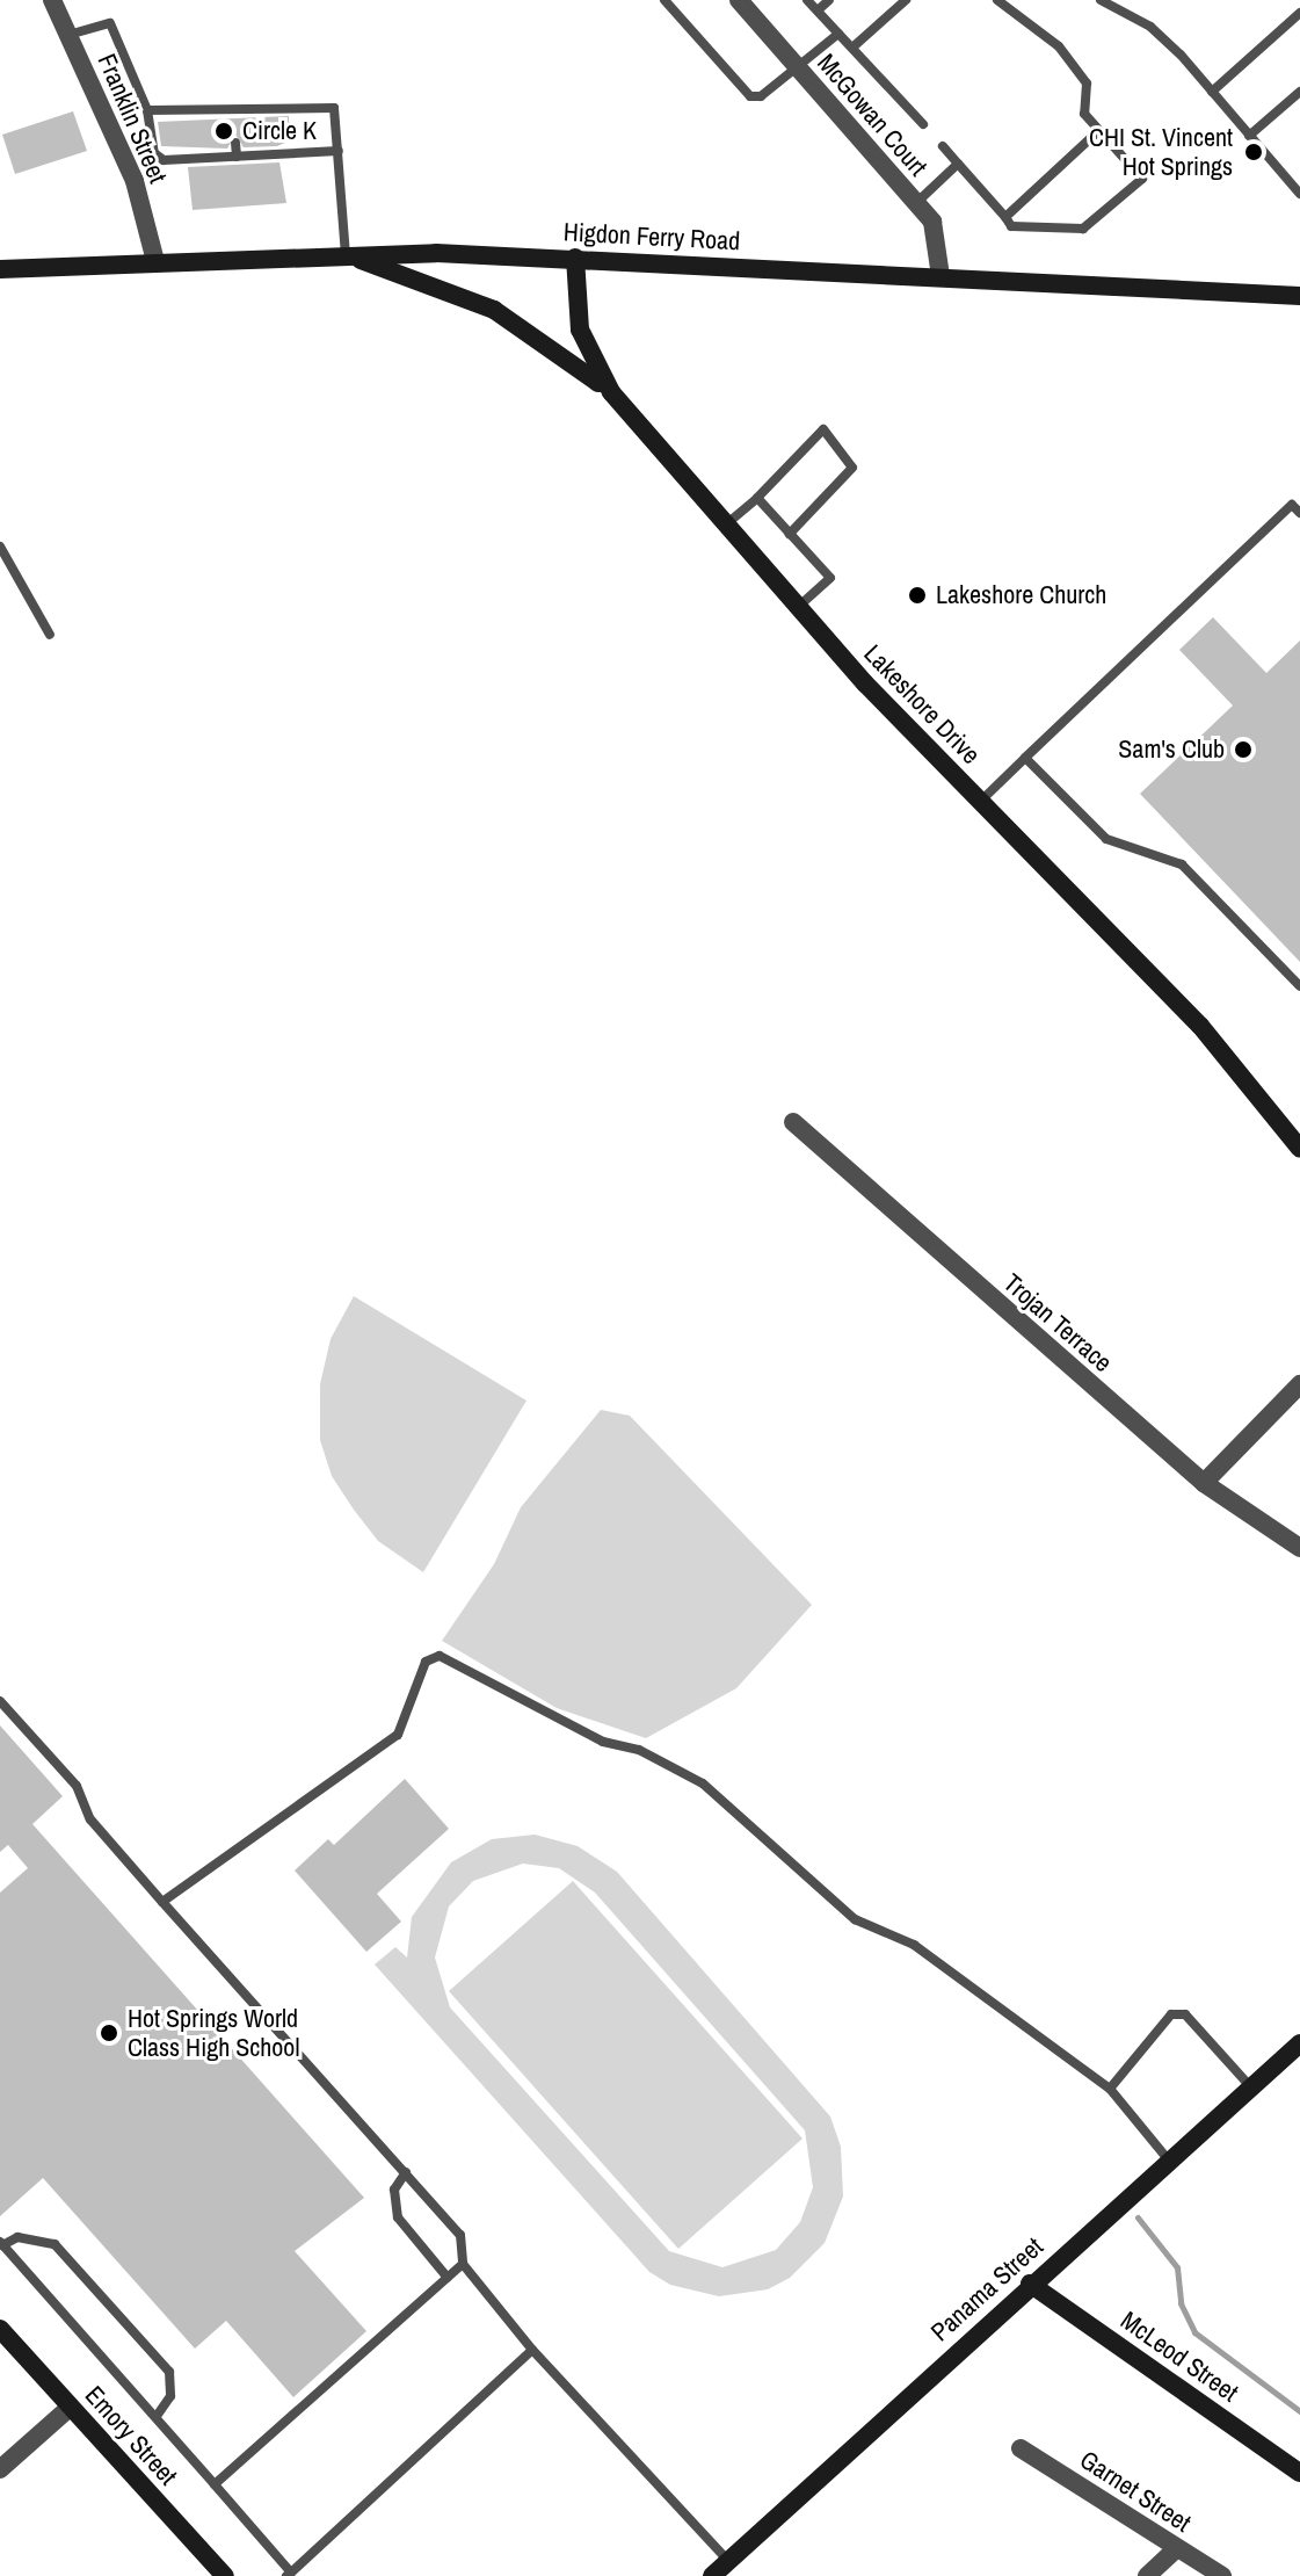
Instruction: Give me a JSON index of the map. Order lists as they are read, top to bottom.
{
  "streets": {
    "street": [
      "McGowan Court",
      "Franklin Street",
      "Higdon Ferry Road",
      "Lakeshore Drive",
      "Trojan Terrace",
      "Panama Street",
      "McLeod Street",
      "Emory Street",
      "Garnet Street"
    ]
  },
  "crossings": [
    ["McGowan Court", "Higdon Ferry Road"],
    ["Franklin Street", "Higdon Ferry Road"],
    ["Higdon Ferry Road", "Lakeshore Drive"],
    ["Panama Street", "McLeod Street"]
  ],
  "places": [
    "Circle K",
    "CHI St. Vincent Hot Springs",
    "Lakeshore Church",
    "Sam's Club",
    "Hot Springs World Class High School"
  ]
}
